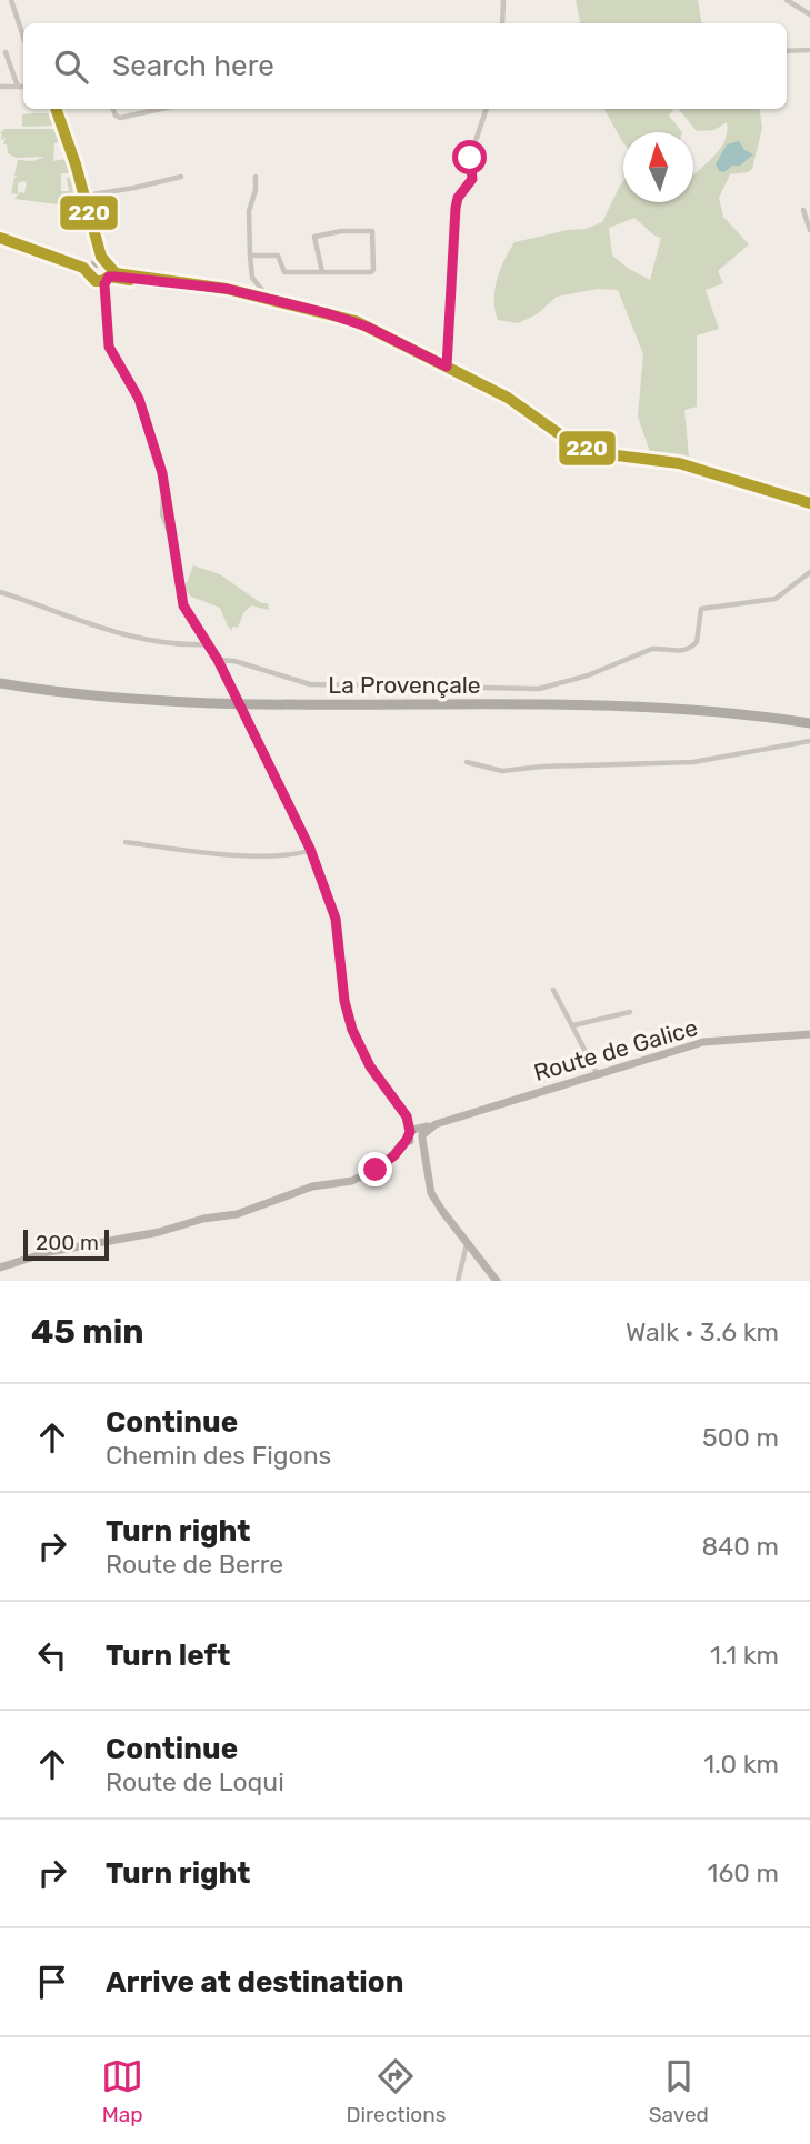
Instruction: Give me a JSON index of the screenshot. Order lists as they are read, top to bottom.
{
  "streets": {
    "highway": ["La Provençale"],
    "main road": ["Route de Galice"]
  },
  "lines": ["transit line 220"],
  "scale_bar": "200 m",
  "north": "top",
  "page": {
    "search": "Search here",
    "scale": "200 m",
    "heading": ["45 min", "Walk · 3.6 km"],
    "list": [
      ["Continue", "Chemin des Figons", "500 m"],
      ["Turn right", "Route de Berre", "840 m"],
      ["Turn left", "1.1 km"],
      ["Continue", "Route de Loqui", "1.0 km"],
      ["Turn right", "160 m"],
      "Arrive at destination"
    ],
    "nav": ["Map", "Directions", "Saved"]
  }
}
